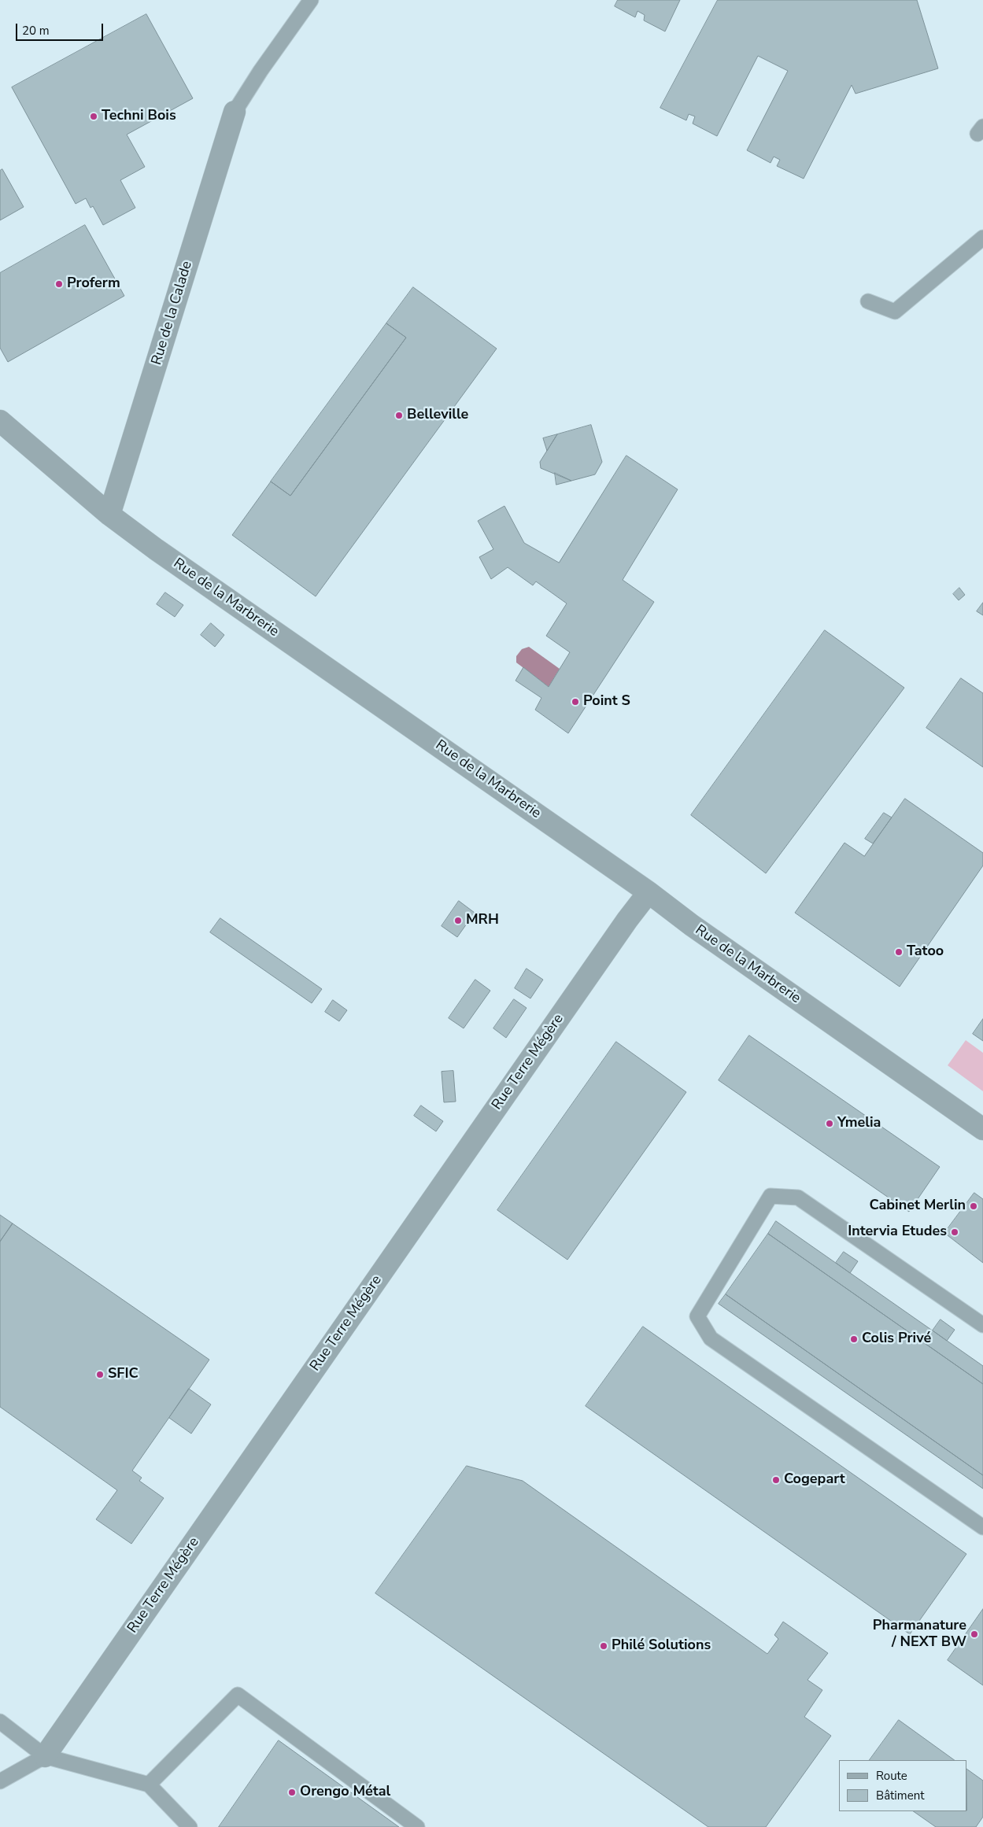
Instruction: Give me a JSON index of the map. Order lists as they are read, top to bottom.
{
  "streets": {
    "street": ["Rue de la Calade", "Rue de la Marbrerie", "Rue Terre Mégère"]
  },
  "crossings": [
    ["Rue de la Calade", "Rue de la Marbrerie"],
    ["Rue de la Marbrerie", "Rue Terre Mégère"]
  ],
  "places": [
    "Techni Bois",
    "Proferm",
    "Belleville",
    "Point S",
    "MRH",
    "Tatoo",
    "Ymelia",
    "Cabinet Merlin",
    "Intervia Etudes",
    "Colis Privé",
    "SFIC",
    "Cogepart",
    "Pharmanature / NEXT BW",
    "Philé Solutions",
    "Orengo Métal"
  ],
  "legend": ["Route", "Bâtiment"],
  "scale_bar": "20 m"
}
